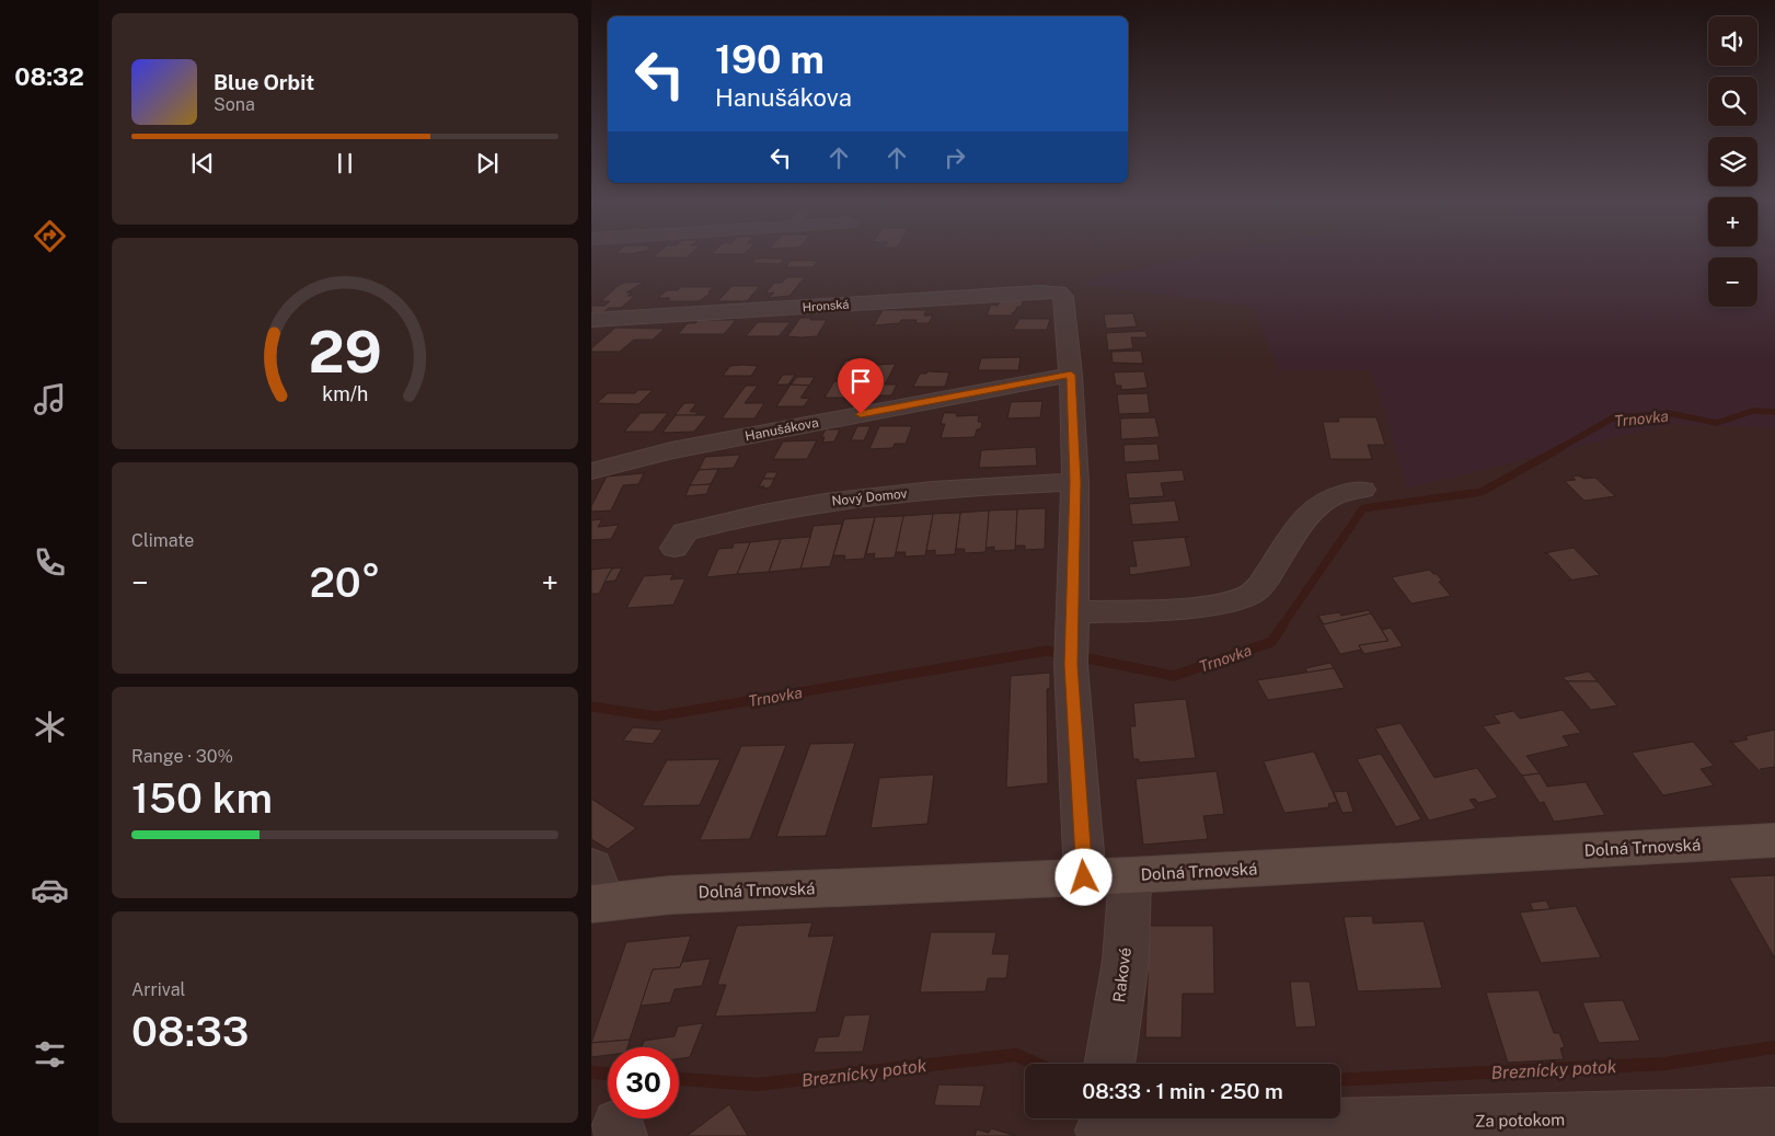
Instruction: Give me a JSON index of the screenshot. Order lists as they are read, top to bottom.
{
  "streets": {
    "street": [
      "Hronská",
      "Hanušákova",
      "Nový Domov",
      "Dolná Trnovská",
      "Rakové",
      "Za potokom"
    ]
  },
  "crossings": [
    ["Hronská", "Hanušákova"],
    ["Dolná Trnovská", "Rakové"]
  ],
  "water": ["Trnovka", "Breznícky potok"],
  "page": {
    "tabs": "08:32",
    "map_buttons": ["+", "−"],
    "turn": ["190 m", "Hanušákova"],
    "song": ["Blue Orbit", "Sona"],
    "tile": [
      "Climate",
      ["Range · 30%", "150 km"],
      ["Arrival", "08:33"]
    ],
    "heat": ["−", "20°", "+"],
    "limit": "30",
    "trip": "08:33 · 1 min · 250 m",
    "gauge": ["29", "km/h"]
  }
}
